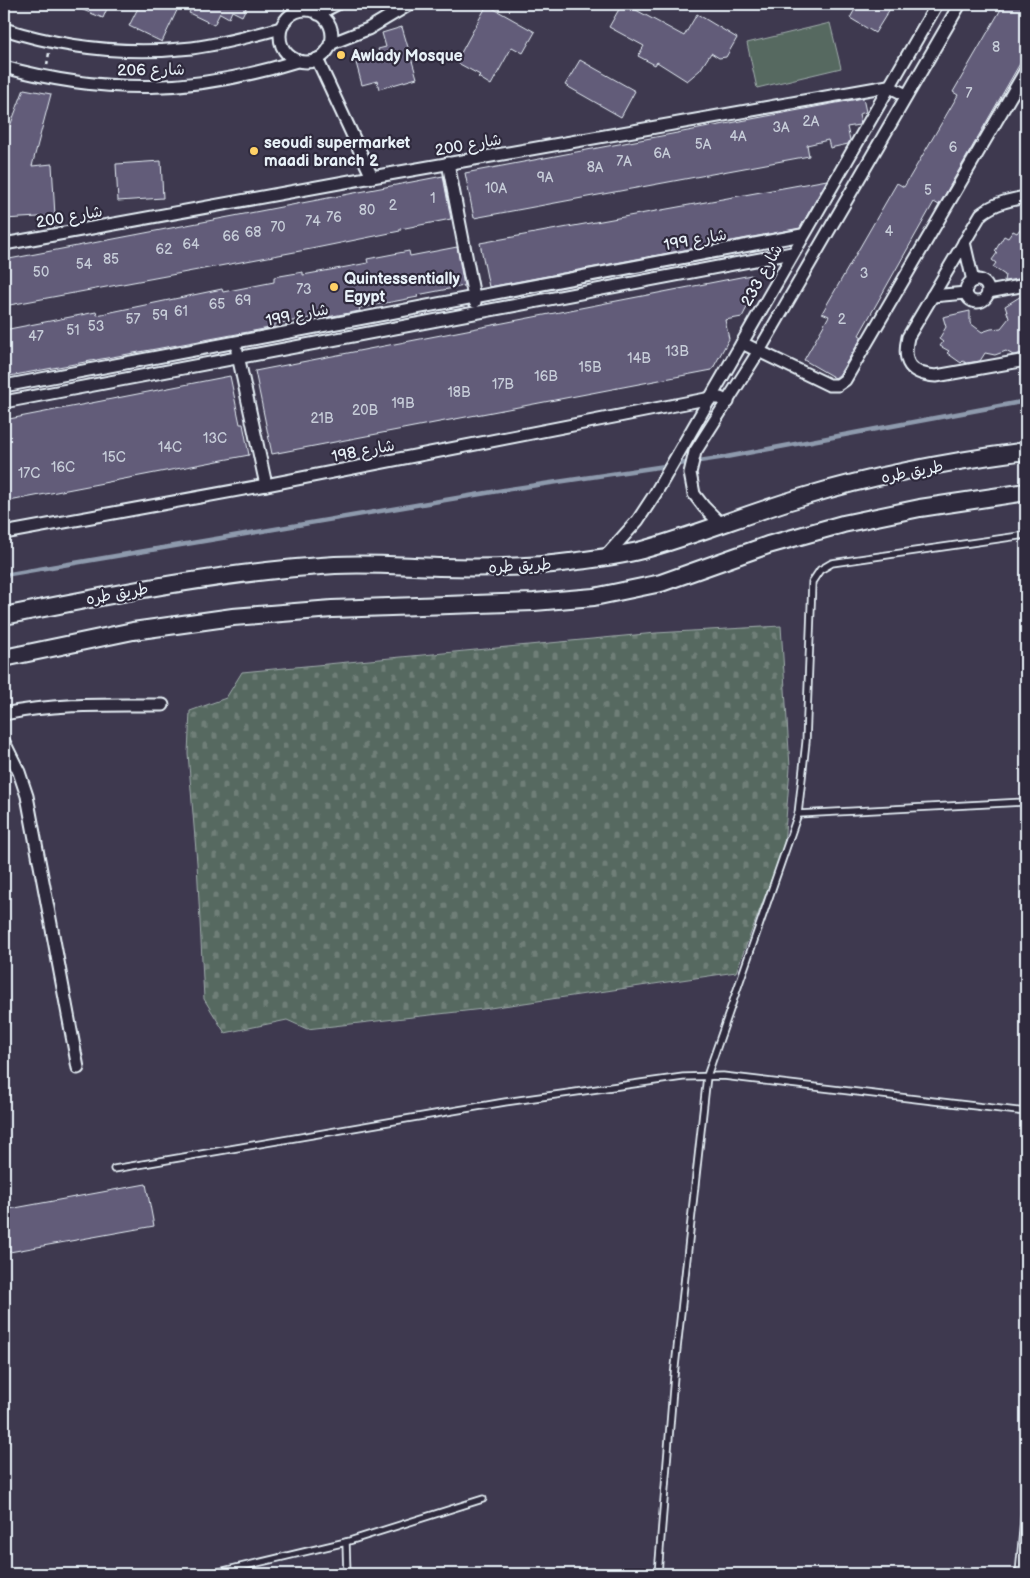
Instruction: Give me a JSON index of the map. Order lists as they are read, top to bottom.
{
  "streets": {
    "main road": ["طريق طره"],
    "street": [
      "شارع 206",
      "شارع 200",
      "شارع 199",
      "شارع 233",
      "شارع 198"
    ]
  },
  "crossings": [
    ["شارع 200", "شارع 233"],
    ["شارع 199", "شارع 233"],
    ["شارع 233", "شارع 198"],
    ["شارع 233", "طريق طره"]
  ],
  "places": ["Awlady Mosque", "seoudi supermarket maadi branch 2", "Quintessentially Egypt"],
  "house_numbers": [
    "8",
    "7",
    "2A",
    "3A",
    "4A",
    "5A",
    "6",
    "6A",
    "7A",
    "8A",
    "9A",
    "10A",
    "5",
    "1",
    "2",
    "80",
    "76",
    "74",
    "70",
    "4",
    "68",
    "66",
    "64",
    "62",
    "85",
    "54",
    "50",
    "3",
    "73",
    "69",
    "65",
    "61",
    "59",
    "57",
    "2",
    "53",
    "51",
    "47",
    "13B",
    "14B",
    "15B",
    "16B",
    "17B",
    "18B",
    "19B",
    "20B",
    "21B",
    "13C",
    "14C",
    "15C",
    "16C",
    "17C"
  ]
}
